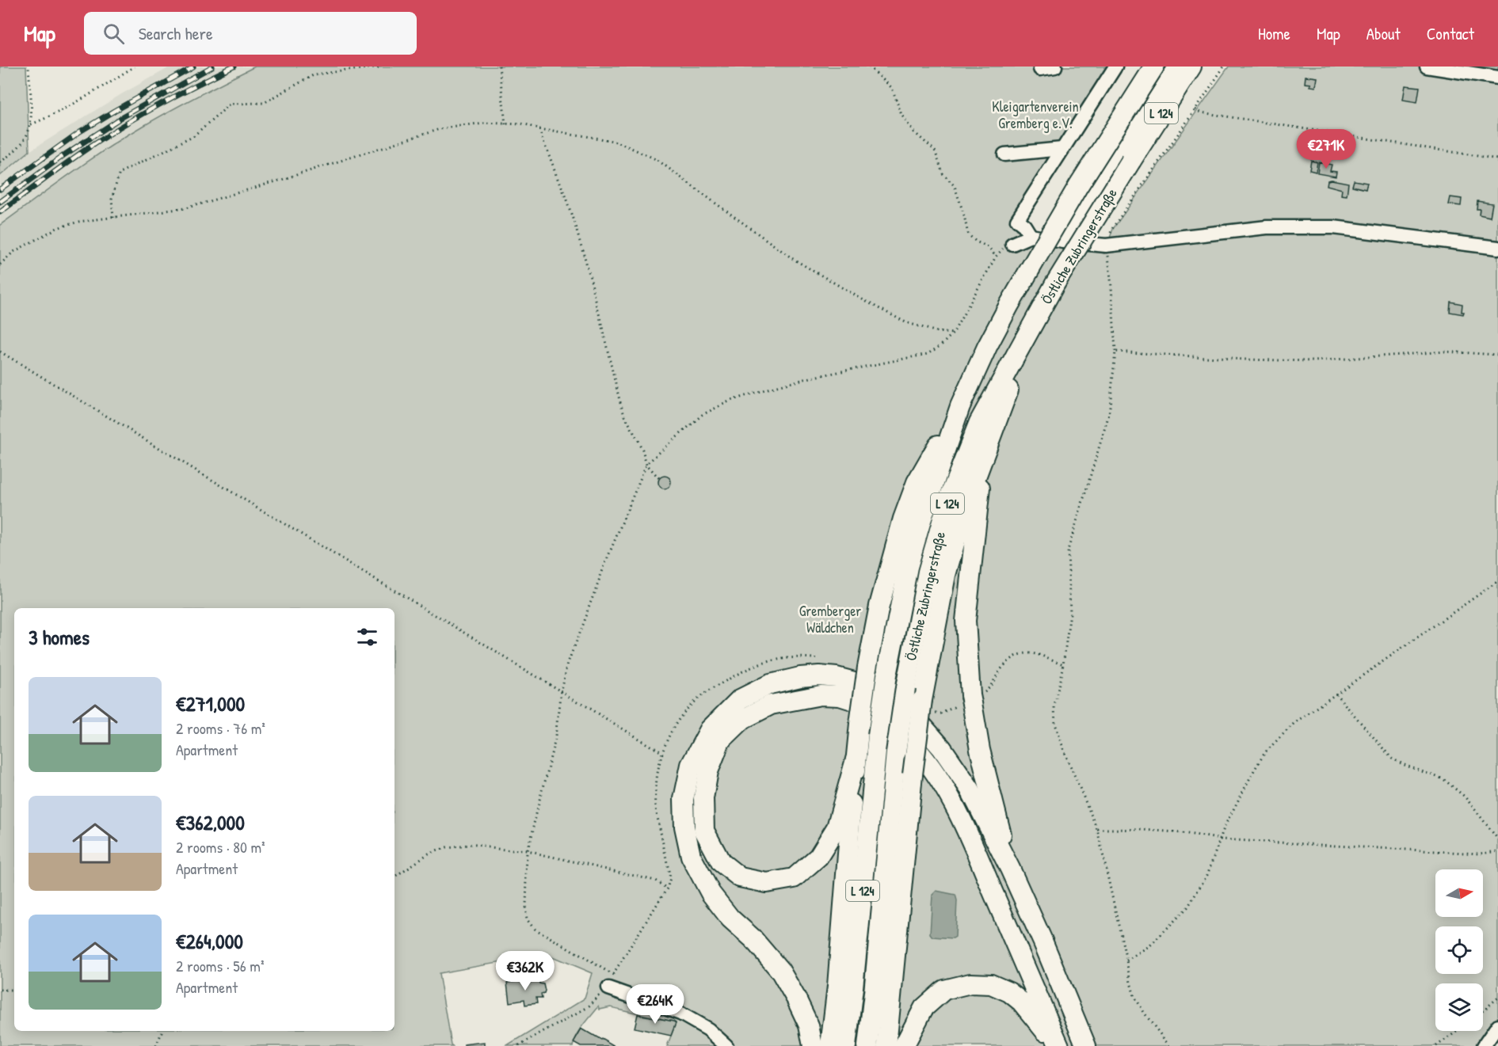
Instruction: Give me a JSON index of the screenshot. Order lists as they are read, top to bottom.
{
  "streets": {
    "highway": ["L 124", "Östliche Zubringerstraße"]
  },
  "parks": ["Kleigartenverein Gremberg e.V.", "Gremberger Wäldchen"],
  "north": "right",
  "page": {
    "header": "Map",
    "search": "Search here",
    "nav": [
      "Home",
      "Map",
      "About",
      "Contact"
    ],
    "price": ["€271K", "€362K", "€264K"],
    "heading": "3 homes",
    "list": [
      {
        "name": "€271,000",
        "note": "2 rooms · 76 m² · Apartment"
      },
      {
        "name": "€362,000",
        "note": "2 rooms · 80 m² · Apartment"
      },
      {
        "name": "€264,000",
        "note": "2 rooms · 56 m² · Apartment"
      }
    ]
  }
}
